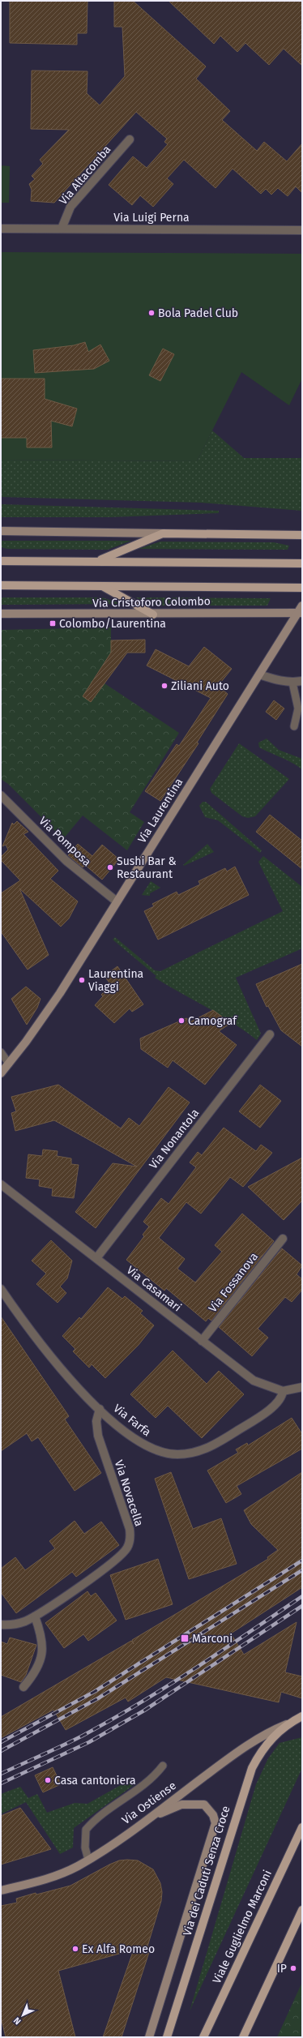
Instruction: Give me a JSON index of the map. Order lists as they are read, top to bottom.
{
  "streets": {
    "main road": [
      "Via Cristoforo Colombo",
      "Via Laurentina",
      "Via Ostiense",
      "Via dei Caduti Senza Croce",
      "Viale Guglielmo Marconi"
    ],
    "street": [
      "Via Altacomba",
      "Via Luigi Perna",
      "Via Pomposa",
      "Via Nonantola",
      "Via Fossanova",
      "Via Casamari",
      "Via Farfa",
      "Via Novacella"
    ]
  },
  "crossings": [
    ["Via Altacomba", "Via Luigi Perna"],
    ["Via Cristoforo Colombo", "Via Laurentina"],
    ["Via Laurentina", "Via Pomposa"],
    ["Via Nonantola", "Via Casamari"],
    ["Via Fossanova", "Via Casamari"],
    ["Via Casamari", "Via Farfa"],
    ["Via Farfa", "Via Novacella"],
    ["Via Ostiense", "Via dei Caduti Senza Croce"]
  ],
  "places": {
    "other": [
      "Bola Padel Club",
      "Ziliani Auto",
      "Sushi Bar & Restaurant",
      "Laurentina Viaggi",
      "Camograf",
      "Casa cantoniera",
      "Ex Alfa Romeo",
      "IP"
    ],
    "transit": ["Colombo/Laurentina", "Marconi"]
  },
  "north": "bottom left"
}
